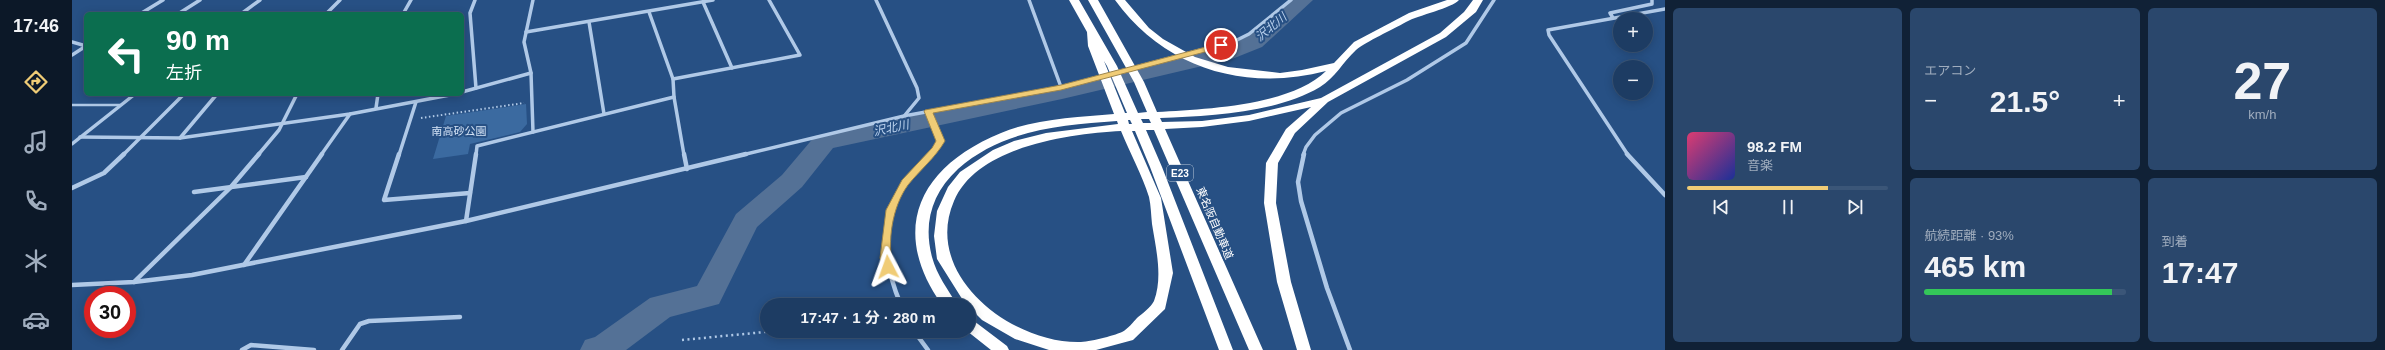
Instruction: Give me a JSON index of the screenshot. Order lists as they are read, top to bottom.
{
  "streets": {
    "highway": ["E23", "東名阪自動車道"]
  },
  "water": ["沢北川"],
  "parks": ["南高砂公園"],
  "page": {
    "tabs": "17:46",
    "tile": [
      "エアコン",
      ["27", "km/h"],
      ["航続距離 · 93%", "465 km"],
      ["到着", "17:47"]
    ],
    "map_buttons": ["+", "−"],
    "turn": ["90 m", "左折"],
    "heat": ["−", "21.5°", "+"],
    "song": ["98.2 FM", "音楽"],
    "limit": "30",
    "trip": "17:47 · 1 分 · 280 m"
  }
}
